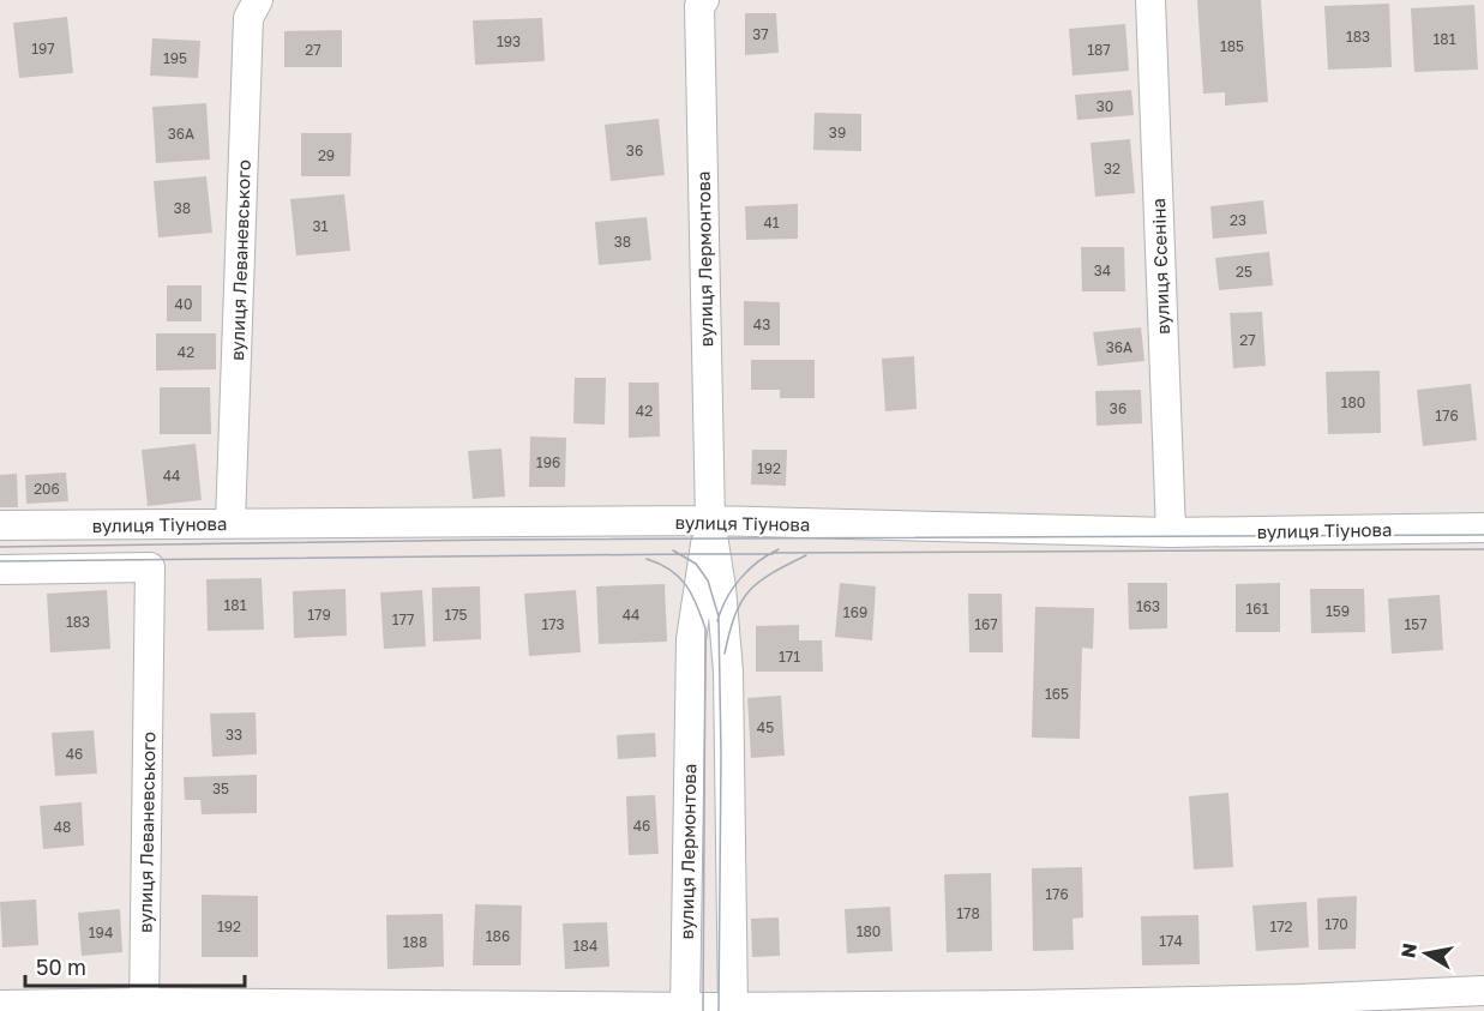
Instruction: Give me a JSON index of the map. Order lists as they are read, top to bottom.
{
  "streets": {
    "street": [
      "вулиця Лермонтова",
      "вулиця Леваневського",
      "вулиця Єсеніна",
      "вулиця Тіунова"
    ]
  },
  "crossings": [
    ["вулиця Лермонтова", "вулиця Тіунова"],
    ["вулиця Леваневського", "вулиця Тіунова"],
    ["вулиця Єсеніна", "вулиця Тіунова"]
  ],
  "house_numbers": [
    "37",
    "183",
    "181",
    "193",
    "185",
    "197",
    "27",
    "187",
    "195",
    "30",
    "39",
    "36А",
    "36",
    "29",
    "32",
    "38",
    "23",
    "41",
    "31",
    "38",
    "34",
    "25",
    "40",
    "43",
    "27",
    "36А",
    "42",
    "180",
    "36",
    "42",
    "176",
    "196",
    "192",
    "44",
    "206",
    "181",
    "163",
    "161",
    "159",
    "169",
    "179",
    "175",
    "44",
    "177",
    "183",
    "173",
    "167",
    "157",
    "171",
    "165",
    "45",
    "33",
    "46",
    "35",
    "46",
    "48",
    "176",
    "178",
    "170",
    "192",
    "172",
    "180",
    "194",
    "186",
    "174",
    "188",
    "184"
  ],
  "scale_bar": "50 m",
  "north": "left"
}
